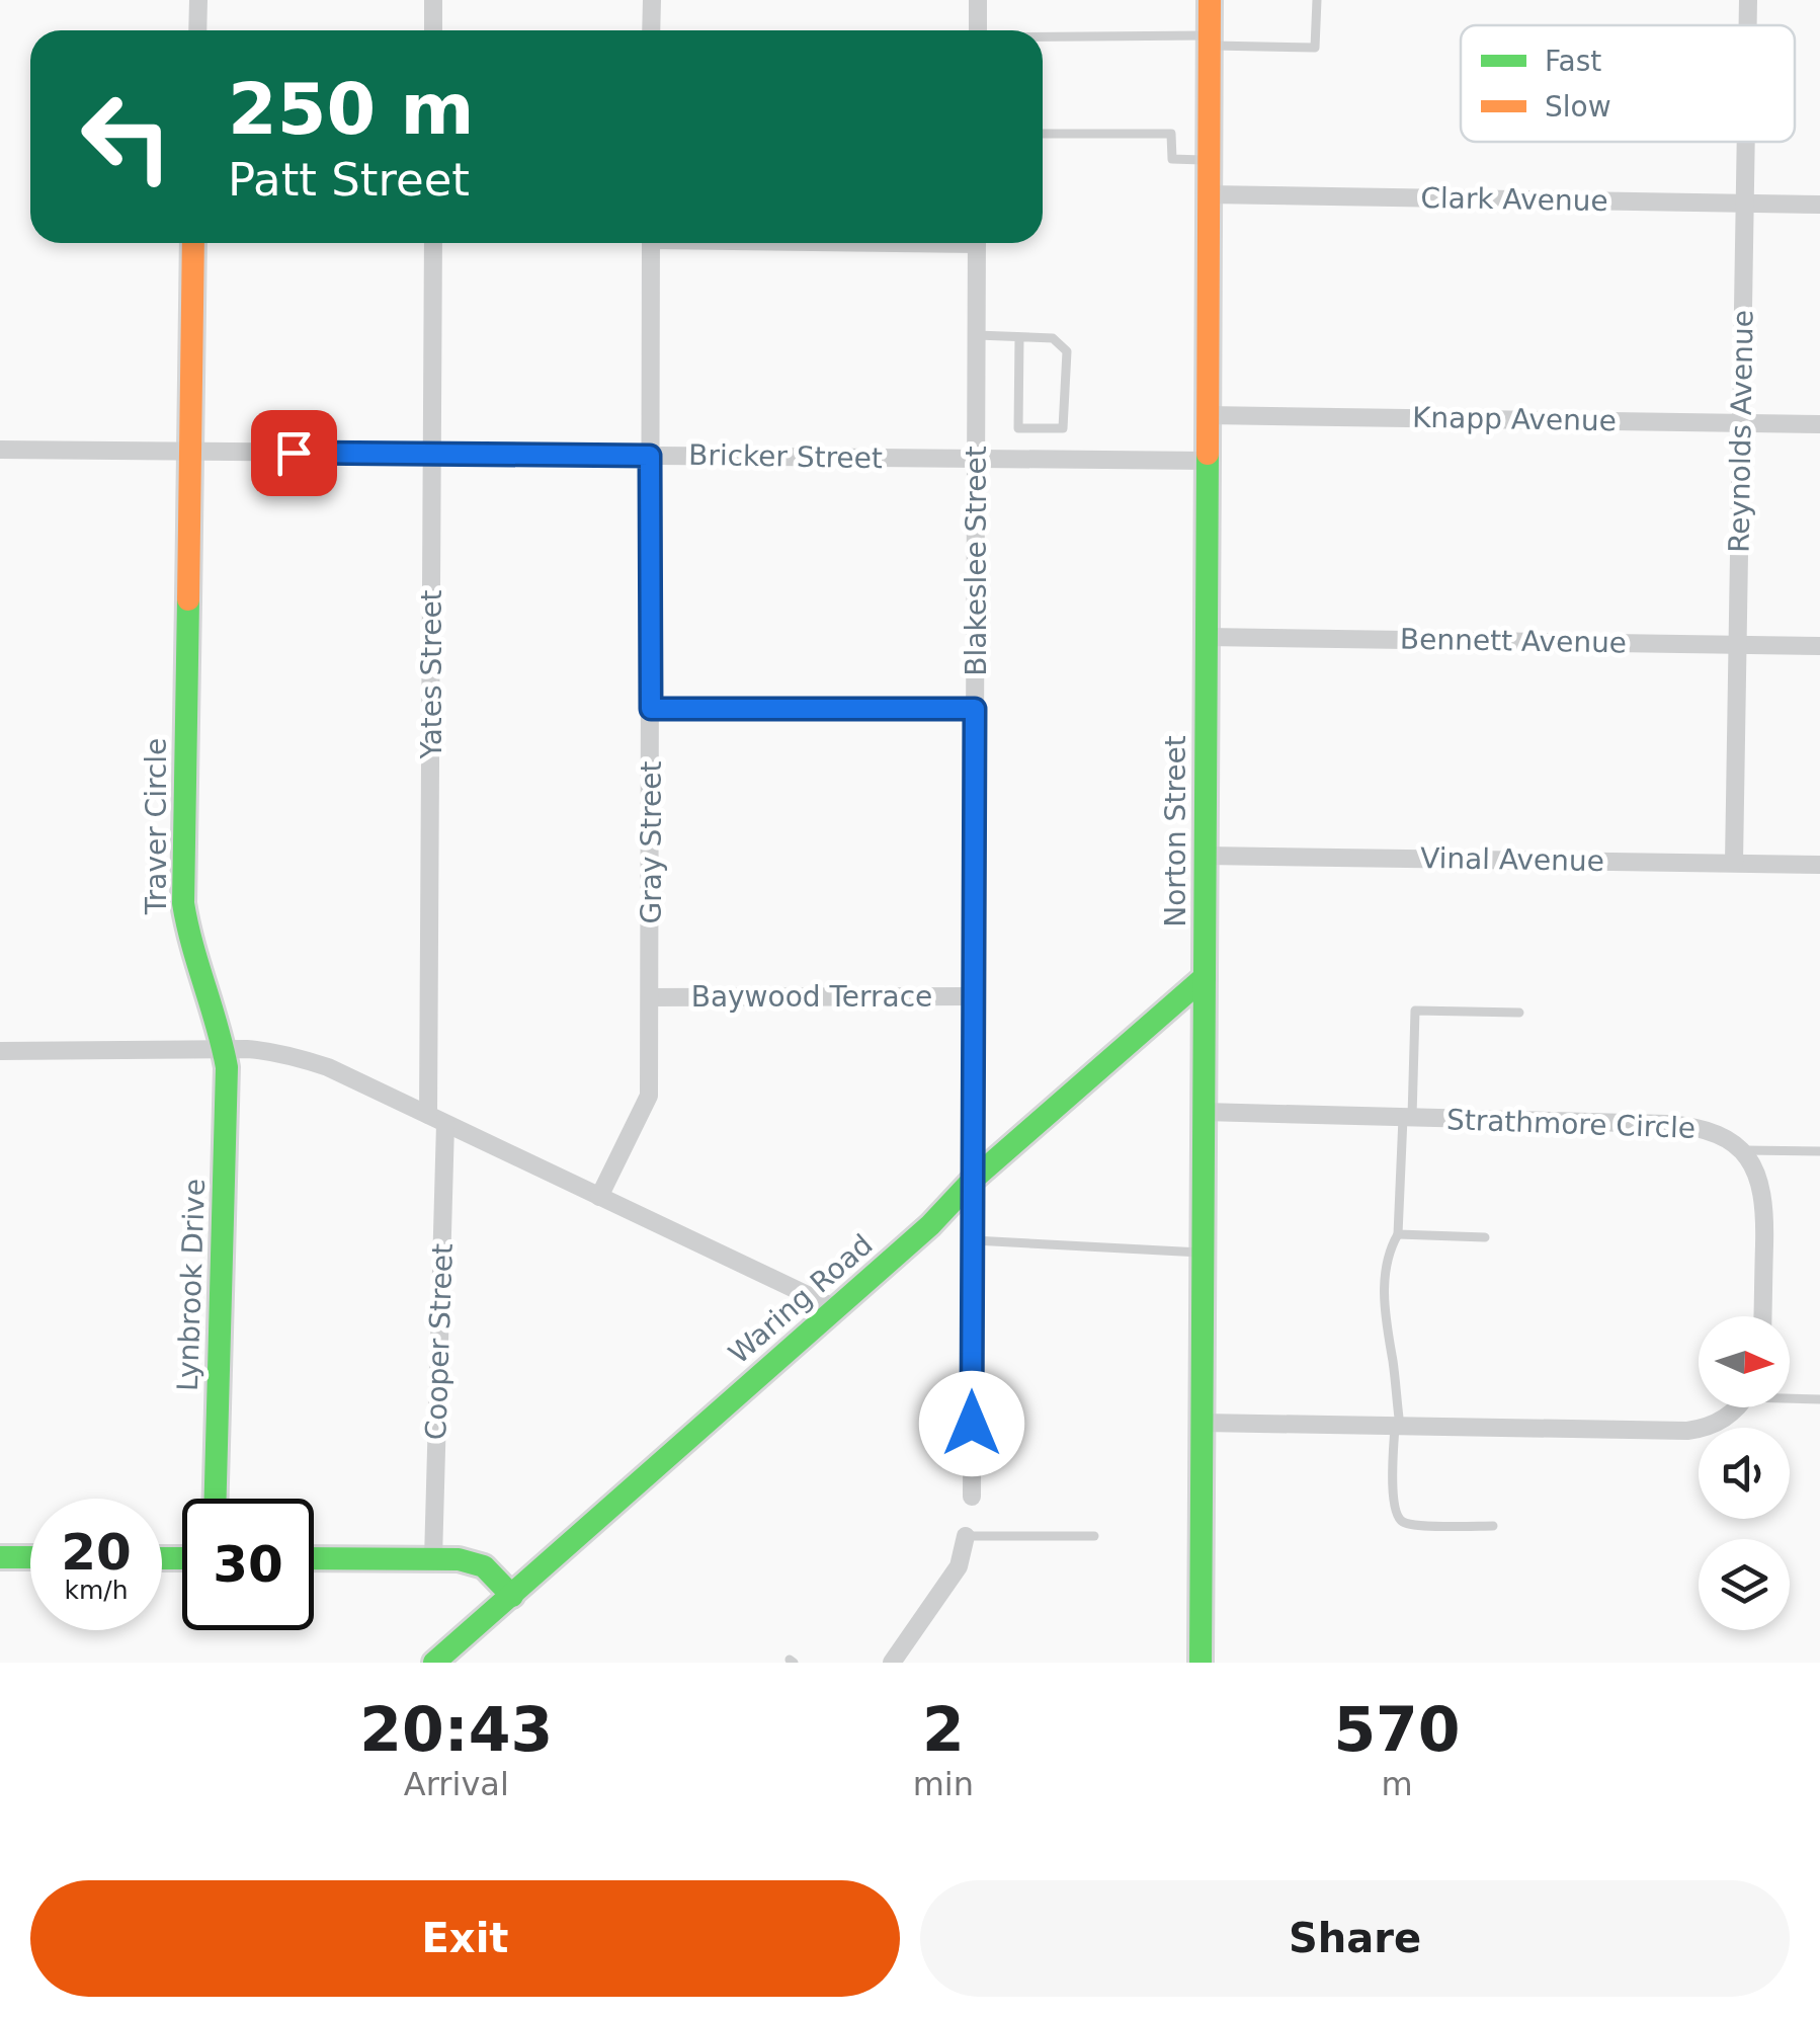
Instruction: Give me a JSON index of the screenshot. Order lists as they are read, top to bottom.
{
  "streets": {
    "street": [
      "Clark Avenue",
      "Knapp Avenue",
      "Reynolds Avenue",
      "Bricker Street",
      "Blakeslee Street",
      "Bennett Avenue",
      "Yates Street",
      "Traver Circle",
      "Norton Street",
      "Gray Street",
      "Vinal Avenue",
      "Baywood Terrace",
      "Strathmore Circle",
      "Lynbrook Drive",
      "Waring Road",
      "Cooper Street"
    ]
  },
  "crossings": [
    ["Clark Avenue", "Reynolds Avenue"],
    ["Clark Avenue", "Norton Street"],
    ["Knapp Avenue", "Reynolds Avenue"],
    ["Knapp Avenue", "Norton Street"],
    ["Reynolds Avenue", "Bennett Avenue"],
    ["Reynolds Avenue", "Vinal Avenue"],
    ["Bricker Street", "Blakeslee Street"],
    ["Bricker Street", "Yates Street"],
    ["Bricker Street", "Traver Circle"],
    ["Bricker Street", "Norton Street"],
    ["Bricker Street", "Gray Street"],
    ["Blakeslee Street", "Baywood Terrace"],
    ["Blakeslee Street", "Waring Road"],
    ["Bennett Avenue", "Norton Street"],
    ["Traver Circle", "Lynbrook Drive"],
    ["Norton Street", "Vinal Avenue"],
    ["Norton Street", "Strathmore Circle"],
    ["Norton Street", "Waring Road"],
    ["Gray Street", "Baywood Terrace"]
  ],
  "legend": ["Fast", "Slow"],
  "north": "right",
  "page": {
    "turn": ["250 m", "Patt Street"],
    "speed": "20 km/h",
    "limit": "30",
    "eta": [
      "20:43",
      "Arrival",
      "2",
      "min",
      "570",
      "m"
    ],
    "buttons": ["Exit", "Share"]
  }
}
